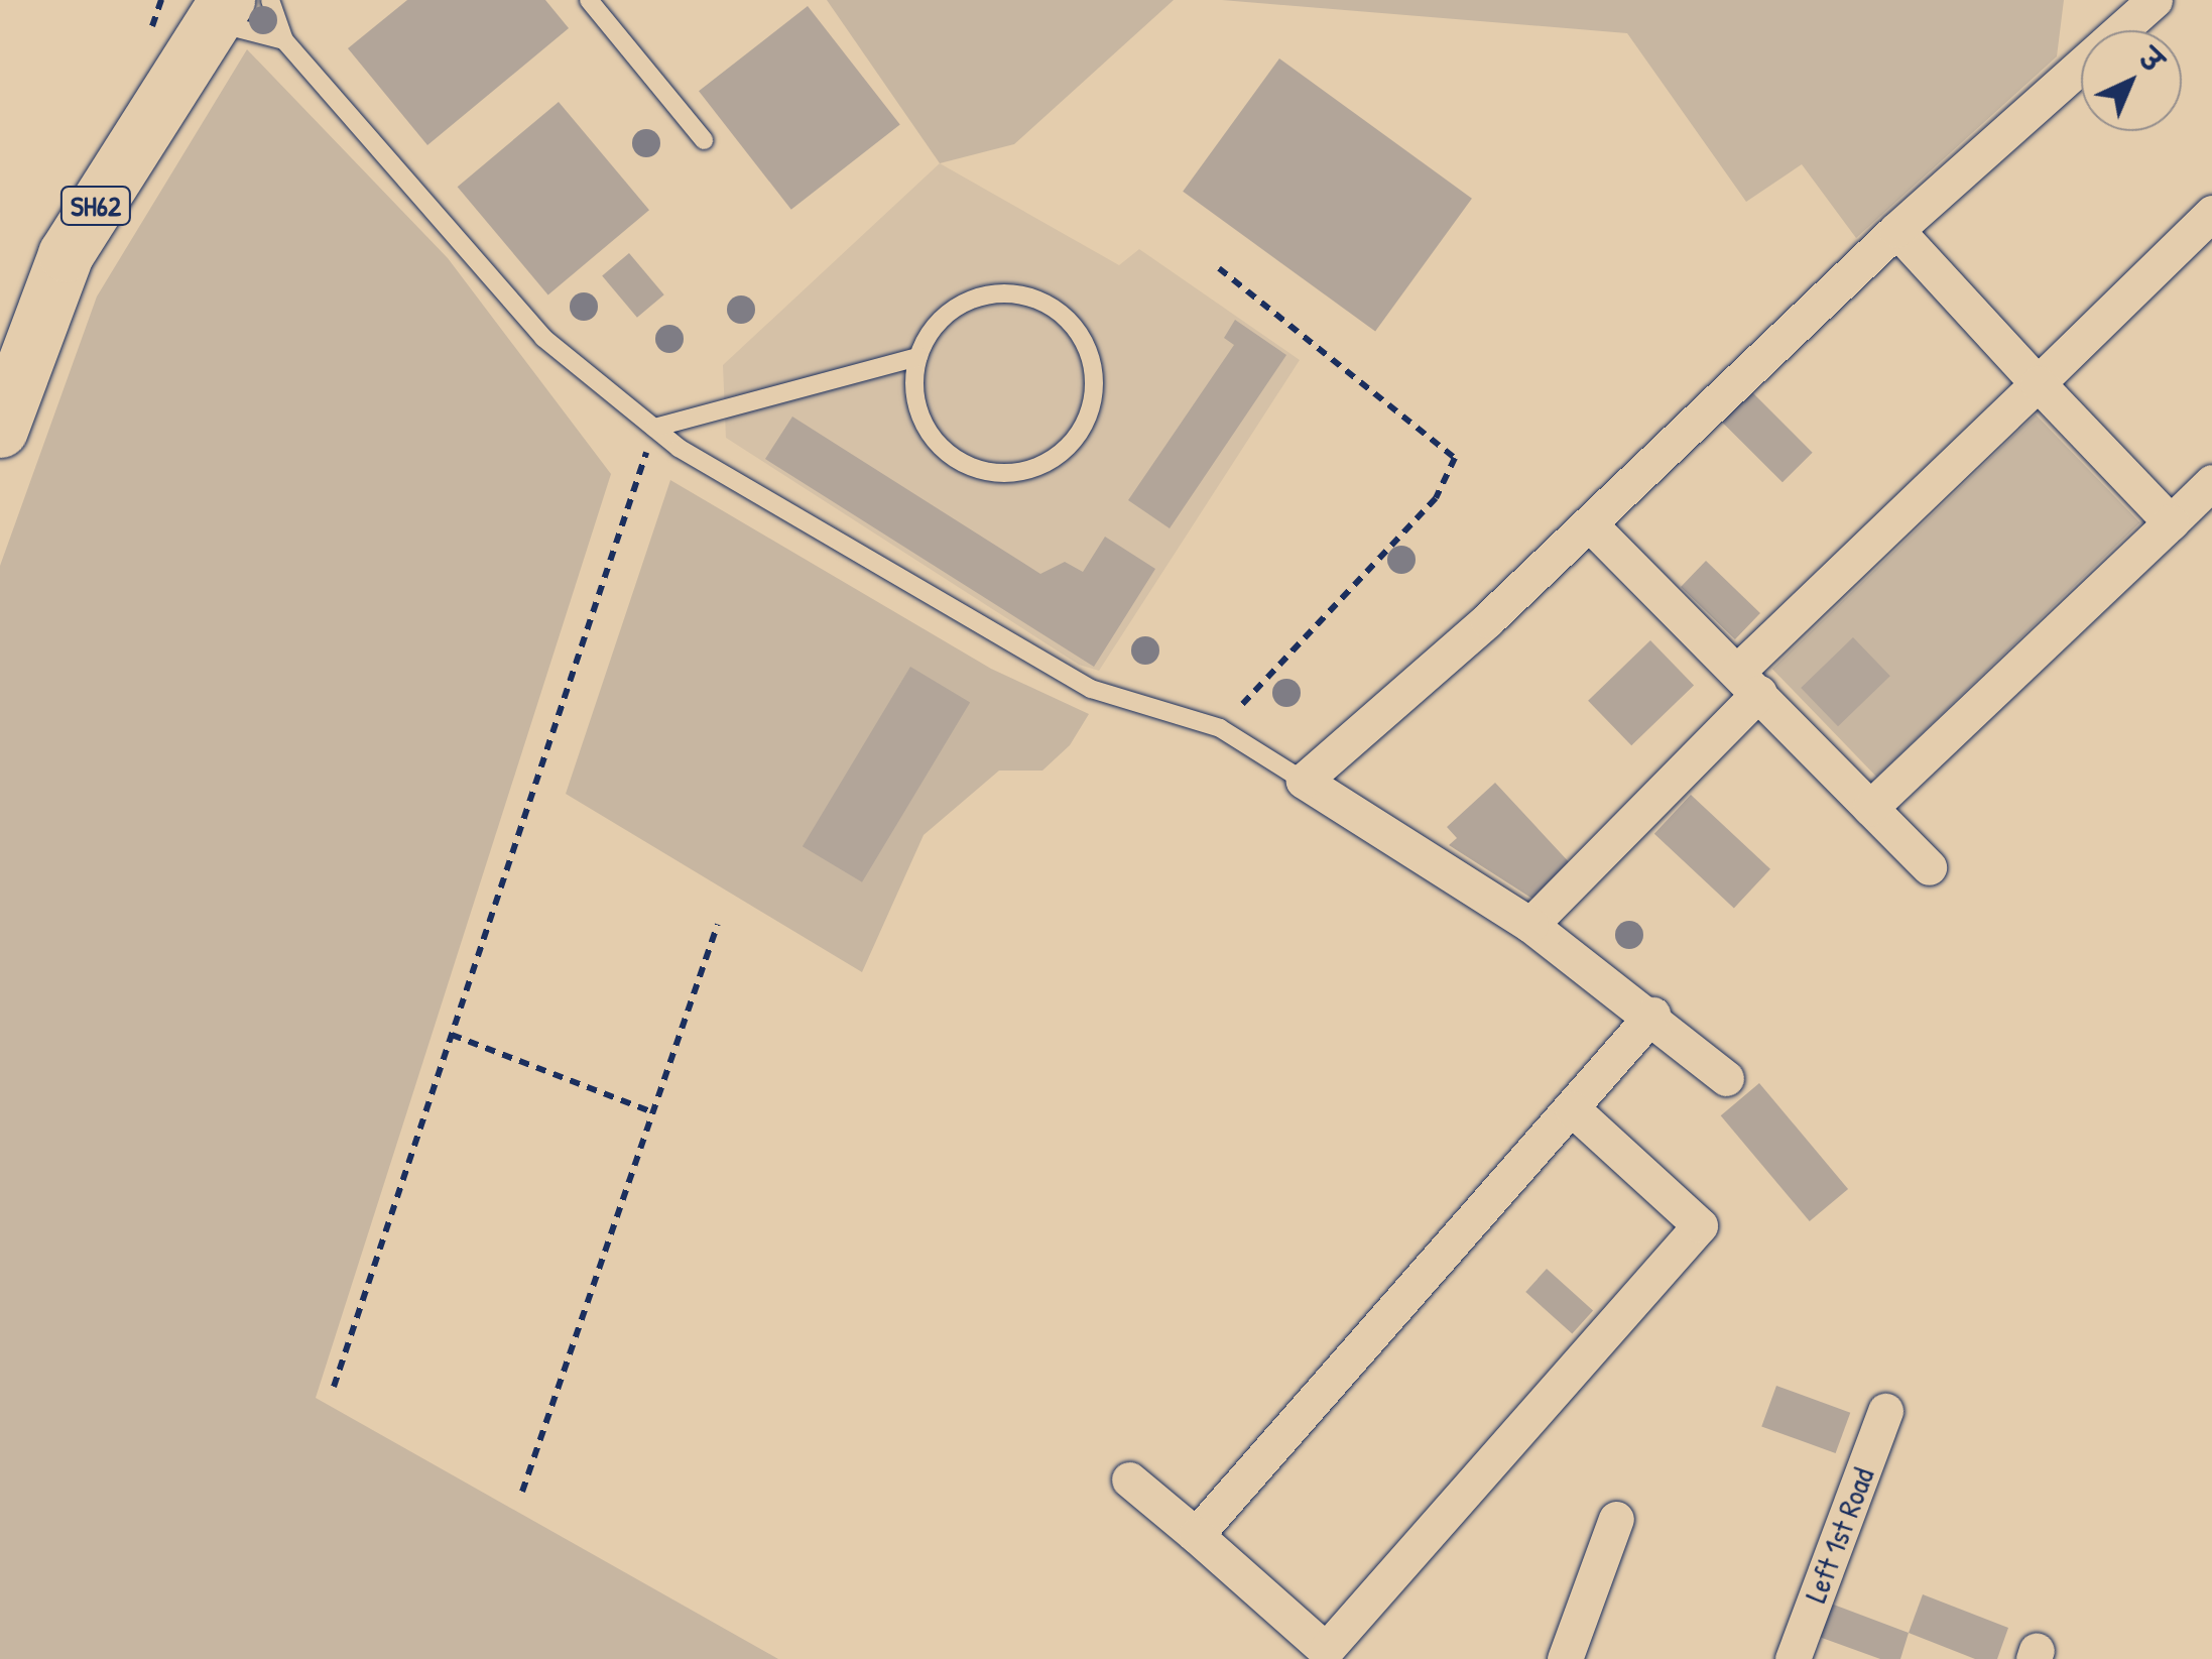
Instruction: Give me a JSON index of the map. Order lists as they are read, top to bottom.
{
  "streets": {
    "main road": ["SH62"],
    "street": ["Left 1st Road"]
  },
  "north": "top right"
}
